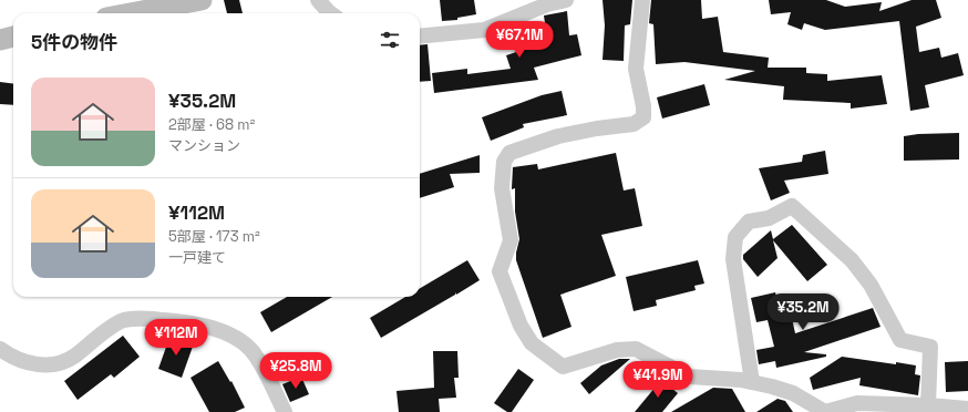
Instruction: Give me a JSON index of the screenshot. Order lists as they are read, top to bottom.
{
  "page": {
    "heading": "5件の物件",
    "price": [
      "¥67.1M",
      "¥35.2M",
      "¥112M",
      "¥25.8M",
      "¥41.9M"
    ],
    "list": [
      {
        "name": "¥35.2M",
        "note": "2部屋 · 68 m² · マンション"
      },
      {
        "name": "¥112M",
        "note": "5部屋 · 173 m² · 一戸建て"
      }
    ]
  }
}
